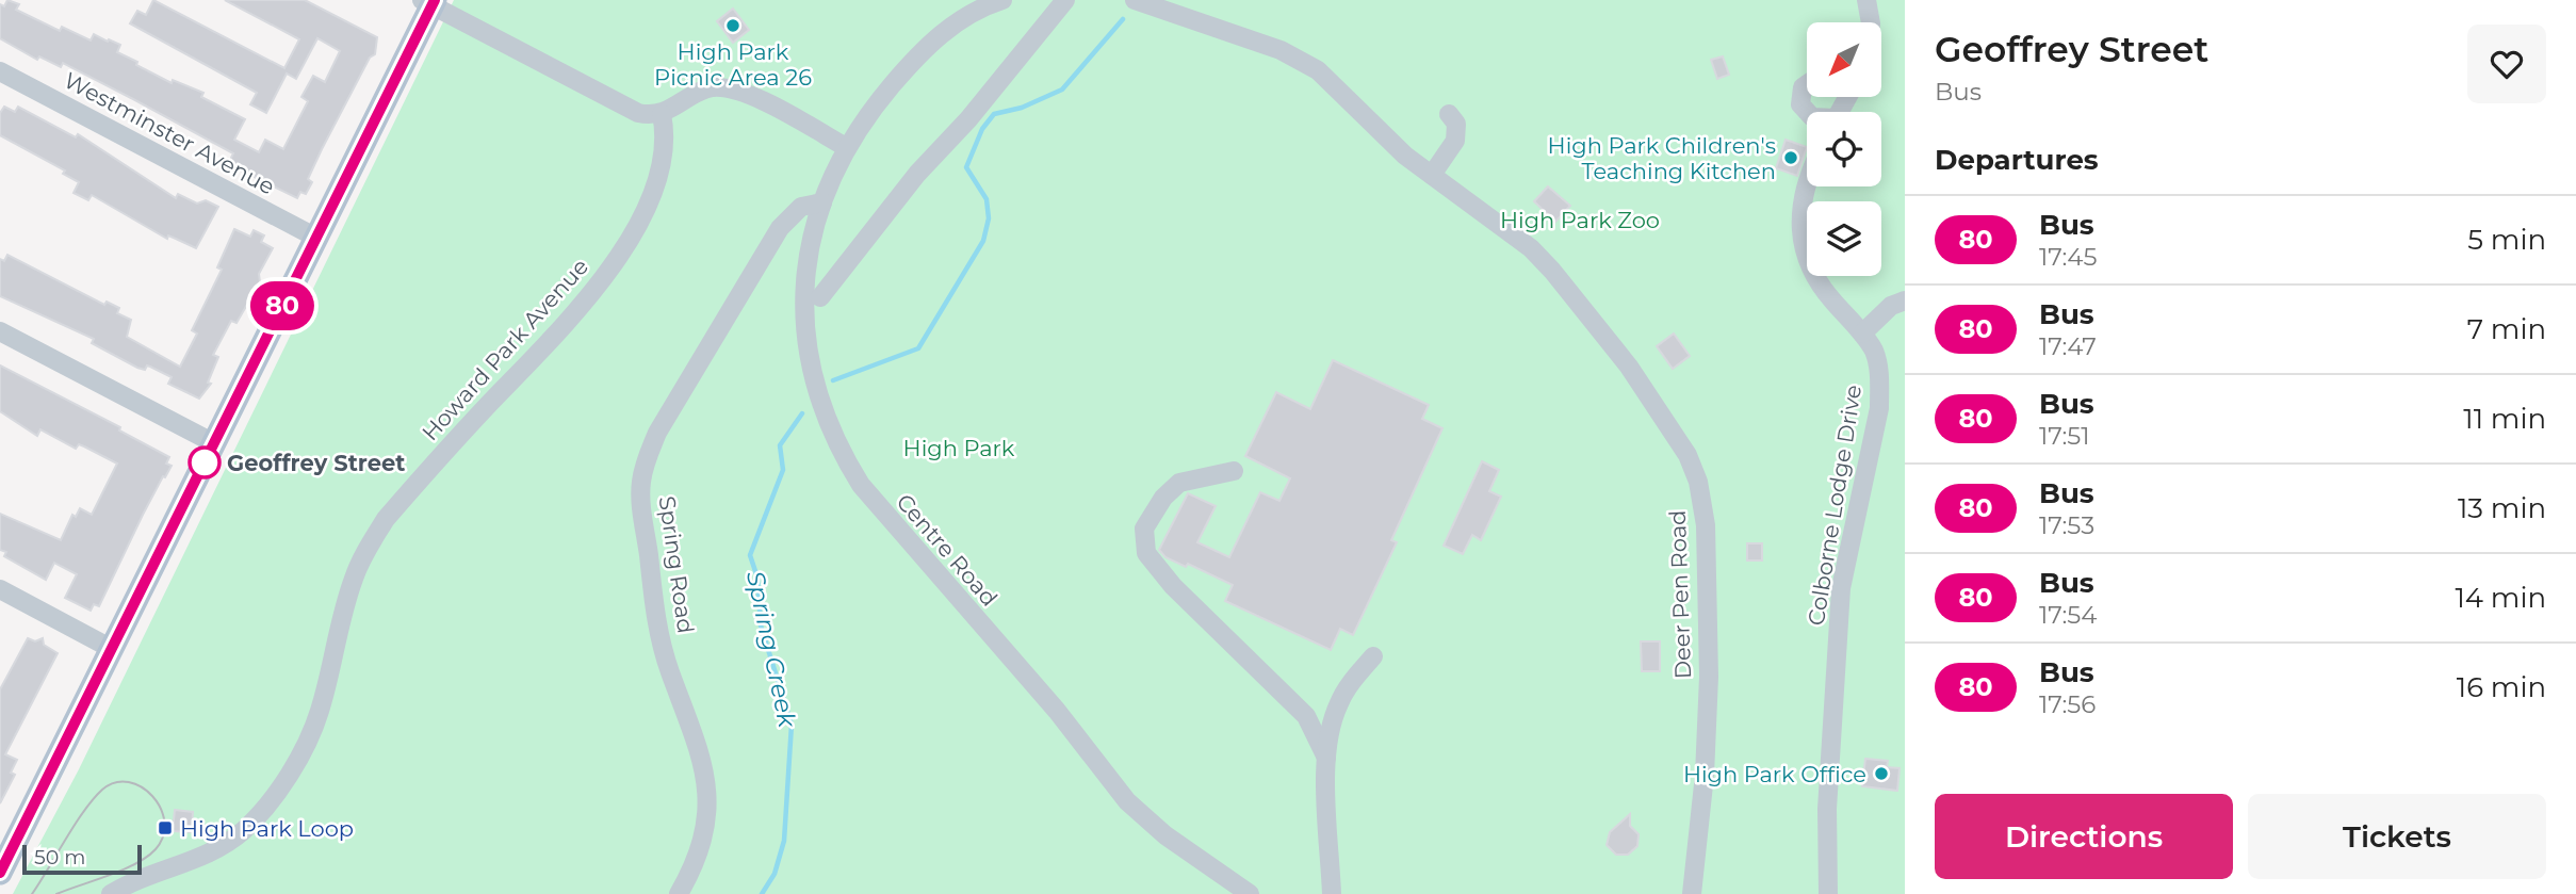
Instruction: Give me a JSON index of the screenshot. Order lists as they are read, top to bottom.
{
  "streets": {
    "street": [
      "Westminster Avenue",
      "Howard Park Avenue",
      "Colborne Lodge Drive",
      "Centre Road",
      "Spring Road",
      "Deer Pen Road"
    ]
  },
  "crossings": [
    ["Centre Road", "Spring Road"]
  ],
  "water": ["Spring Creek"],
  "parks": ["High Park Zoo", "High Park"],
  "places": {
    "other": [
      "High Park Picnic Area 26",
      "High Park Children's Teaching Kitchen",
      "Geoffrey Street",
      "High Park Office"
    ],
    "transit": ["High Park Loop"]
  },
  "lines": ["bus line 80"],
  "scale_bar": "50 m",
  "north": "bottom left",
  "page": {
    "on_map": "80",
    "heading": [
      ["Geoffrey Street", "Bus"],
      "Departures"
    ],
    "list": [
      {
        "mark": "80",
        "name": "Bus",
        "note": "17:45",
        "value": "5 min"
      },
      {
        "mark": "80",
        "name": "Bus",
        "note": "17:47",
        "value": "7 min"
      },
      {
        "mark": "80",
        "name": "Bus",
        "note": "17:51",
        "value": "11 min"
      },
      {
        "mark": "80",
        "name": "Bus",
        "note": "17:53",
        "value": "13 min"
      },
      {
        "mark": "80",
        "name": "Bus",
        "note": "17:54",
        "value": "14 min"
      },
      {
        "mark": "80",
        "name": "Bus",
        "note": "17:56",
        "value": "16 min"
      }
    ],
    "buttons": ["Directions", "Tickets"],
    "scale": "50 m"
  }
}
